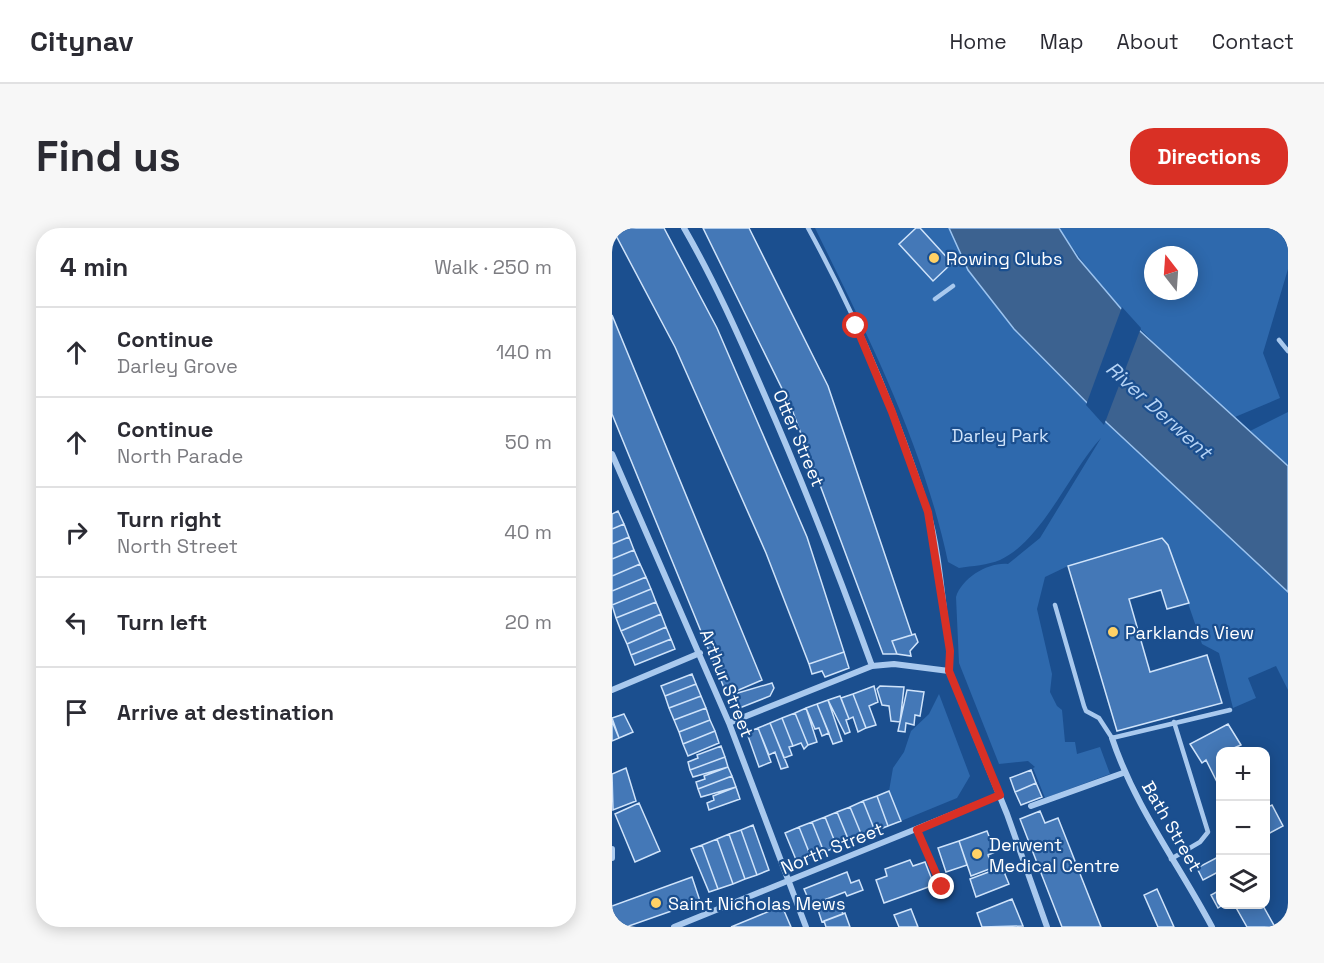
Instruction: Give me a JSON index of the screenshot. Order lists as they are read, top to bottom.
{
  "streets": {
    "street": [
      "Otter Street",
      "Arthur Street",
      "Bath Street",
      "North Street"
    ]
  },
  "crossings": [
    ["Arthur Street", "North Street"]
  ],
  "water": ["River Derwent"],
  "parks": ["Darley Park"],
  "places": [
    "Rowing Clubs",
    "Parklands View",
    "Derwent Medical Centre",
    "Saint Nicholas Mews"
  ],
  "north": "top",
  "page": {
    "header": "Citynav",
    "nav": [
      "Home",
      "Map",
      "About",
      "Contact"
    ],
    "buttons": "Directions",
    "title": "Find us",
    "heading": ["4 min", "Walk · 250 m"],
    "list": [
      ["Continue", "Darley Grove", "140 m"],
      ["Continue", "North Parade", "50 m"],
      ["Turn right", "North Street", "40 m"],
      ["Turn left", "20 m"],
      "Arrive at destination"
    ],
    "map_buttons": ["+", "−"]
  }
}
